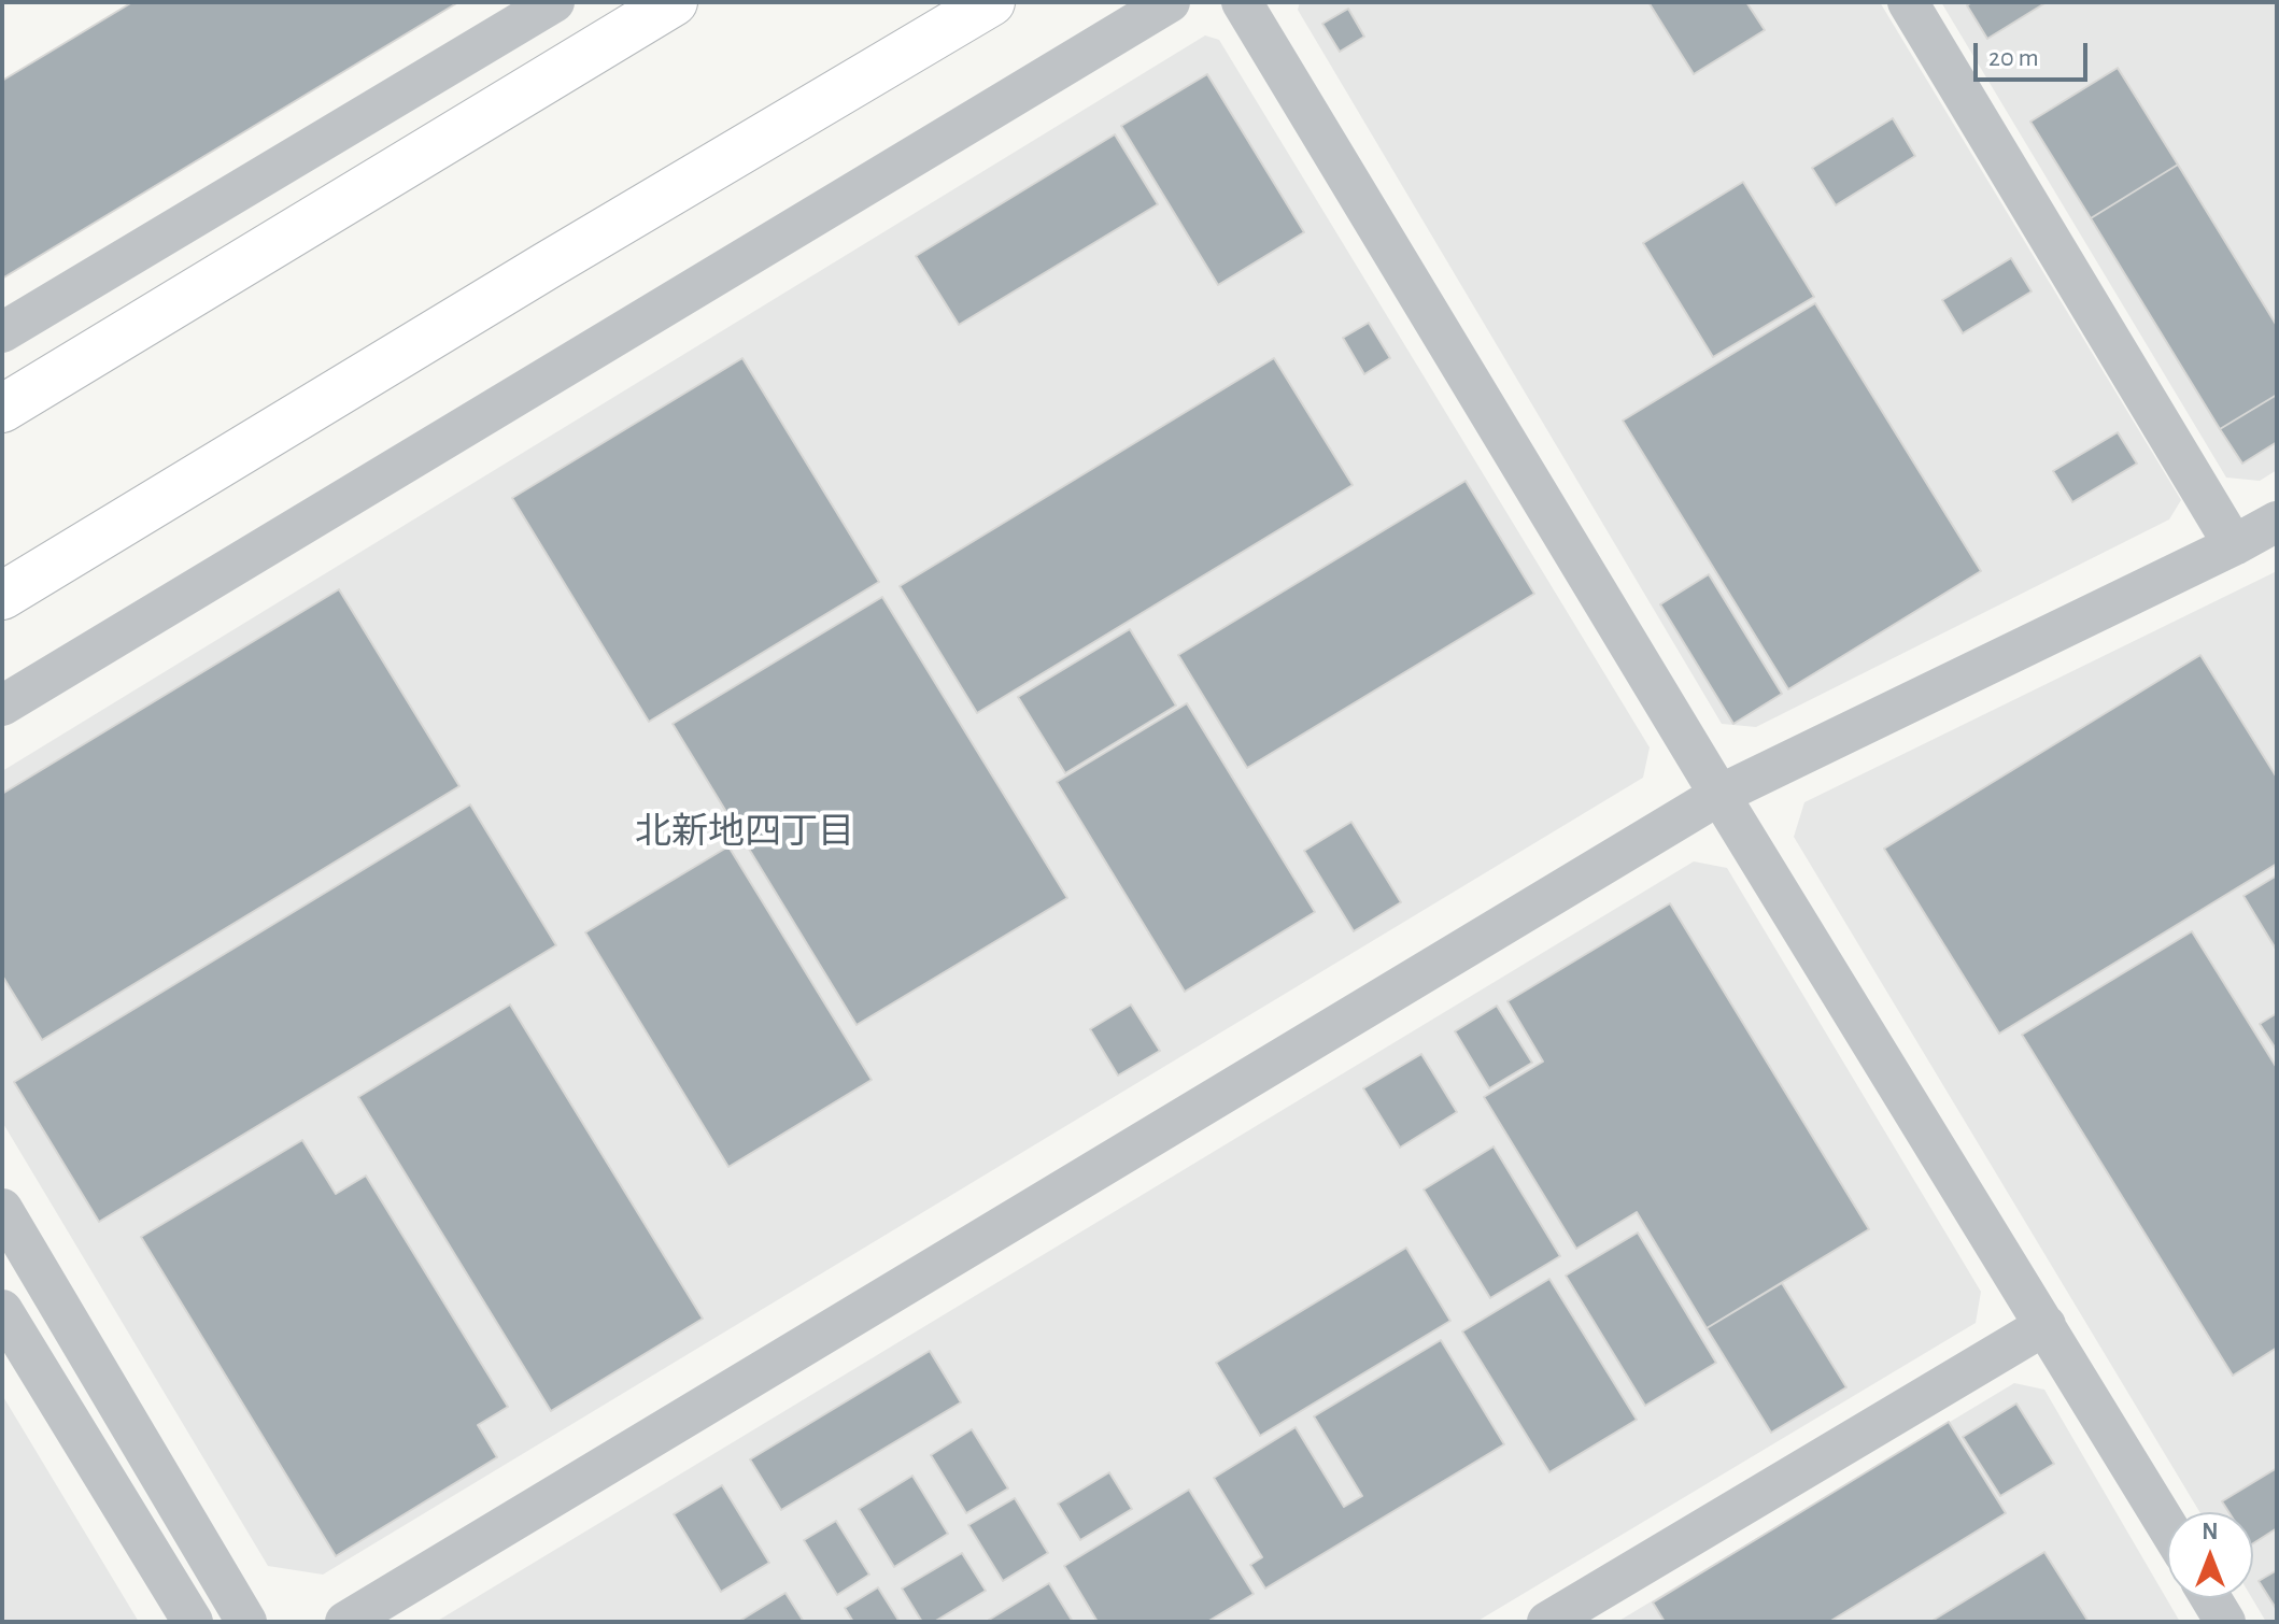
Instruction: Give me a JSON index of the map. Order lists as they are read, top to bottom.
{
  "districts": ["北新地四丁目"],
  "scale_bar": "20 m",
  "north": "top"
}
